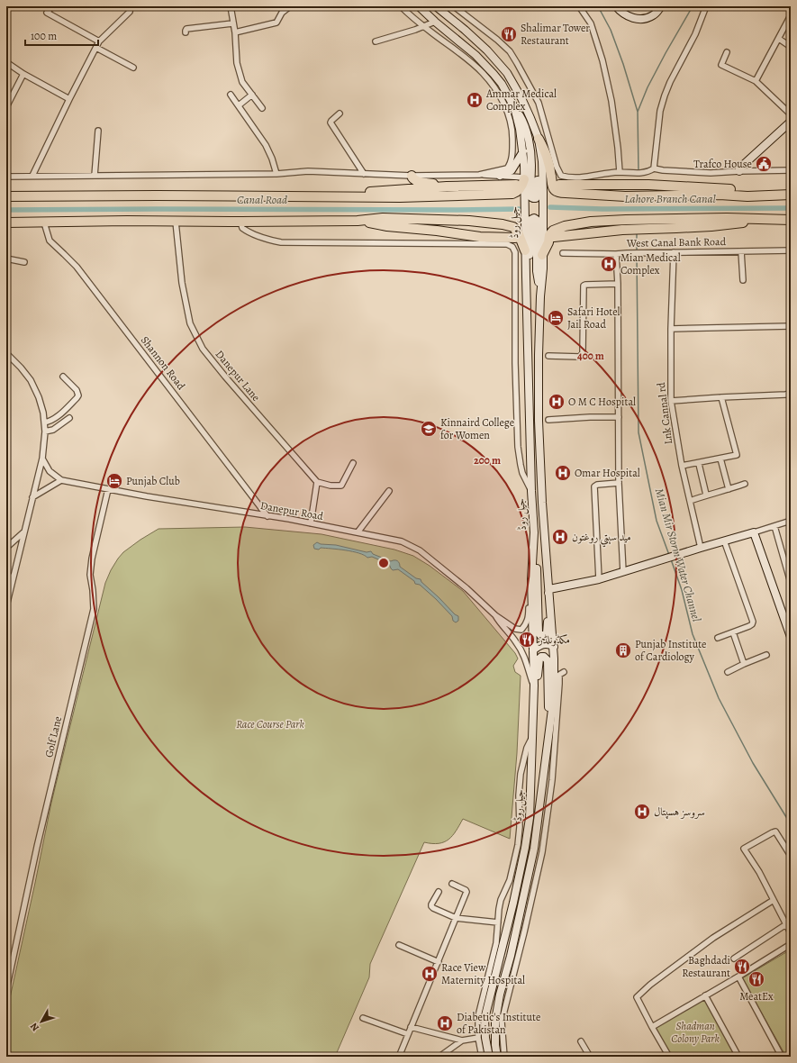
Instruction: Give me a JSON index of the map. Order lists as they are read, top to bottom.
{
  "streets": {
    "main road": ["جیل روڈ"],
    "street": [
      "West Canal Bank Road",
      "Shannon Road",
      "Danepur Lane",
      "Lnk Cannal rd",
      "Danepur Road",
      "Golf Lane"
    ]
  },
  "crossings": [
    ["جیل روڈ", "Danepur Road"],
    ["West Canal Bank Road", "Lnk Cannal rd"],
    ["Shannon Road", "Danepur Road"],
    ["Danepur Road", "Golf Lane"]
  ],
  "water": ["Lahore Branch Canal", "Canal Road", "Mian Mir Storm Water Channel"],
  "parks": ["Race Course Park", "Shadman Colony Park"],
  "places": {
    "restaurant": [
      "Shalimar Tower Restaurant",
      "مکڈونلڈز",
      "Baghdadi Restaurant",
      "MeatEx"
    ],
    "hospital": [
      "Ammar Medical Complex",
      "Mian Medical Complex",
      "O M C Hospital",
      "Omar Hospital",
      "مید سېټي روغتون",
      "سروسز ہسپتال",
      "Race View Maternity Hospital",
      "Diabetic's Institute of Pakistan"
    ],
    "public building": ["Trafco House"],
    "hotel": ["Safari Hotel Jail Road", "Punjab Club"],
    "school or university": ["Kinnaird College for Women"],
    "building": ["Punjab Institute of Cardiology"]
  },
  "scale_bar": "100 m",
  "north": "bottom left",
  "rings": ["400 m", "200 m"]
}
